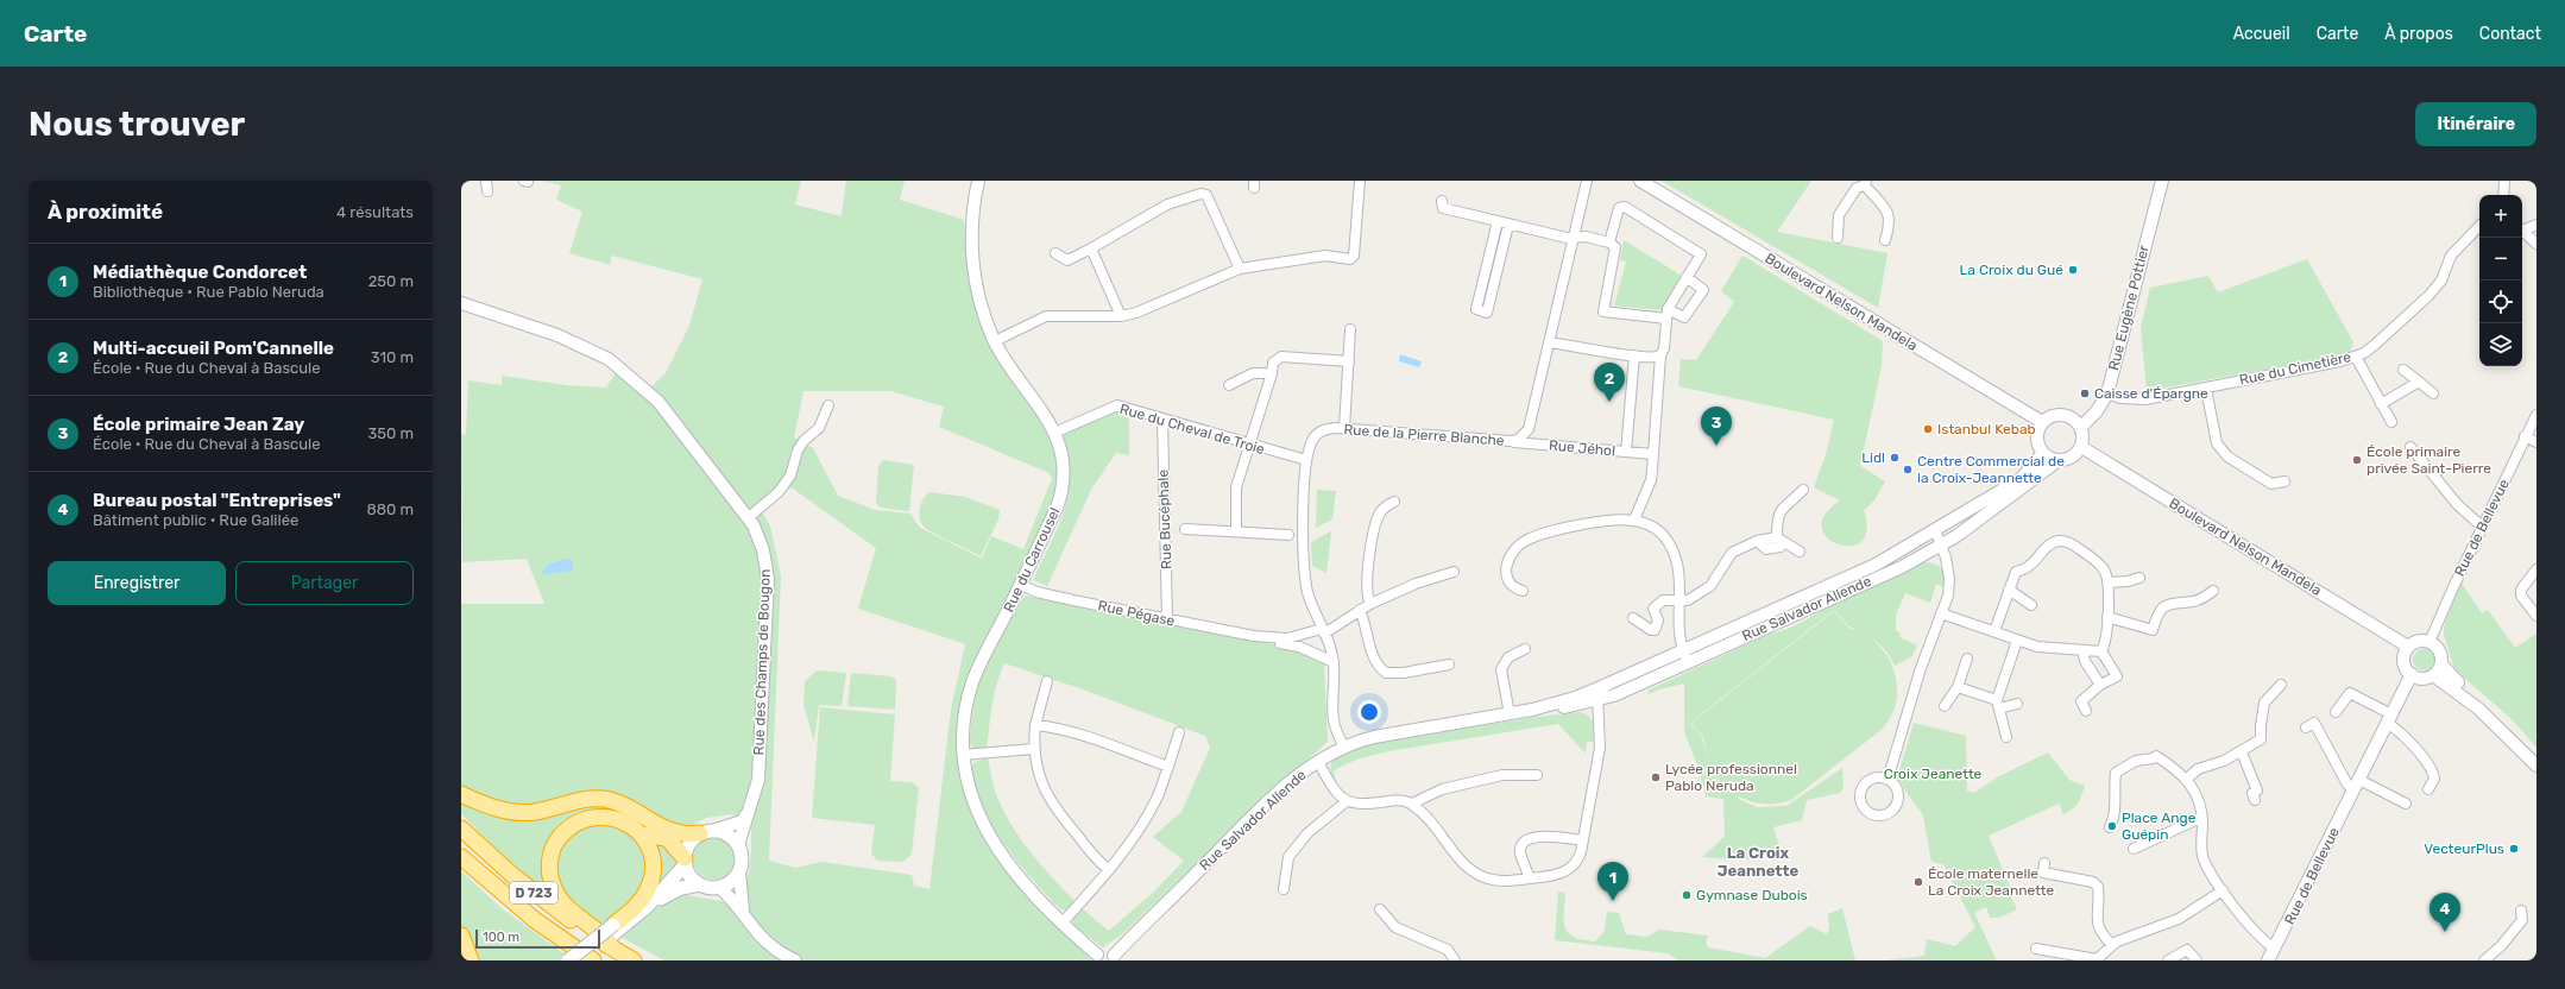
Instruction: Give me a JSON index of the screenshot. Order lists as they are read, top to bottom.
{
  "streets": {
    "highway": ["D 723"],
    "street": [
      "Boulevard Nelson Mandela",
      "Rue Eugène Pottier",
      "Rue du Cimetière",
      "Rue du Cheval de Troie",
      "Rue de la Pierre Blanche",
      "Rue Jéhol",
      "Rue Bucéphale",
      "Rue de Bellevue",
      "Rue du Carrousel",
      "Rue Salvador Allende",
      "Rue Pégase",
      "Rue des Champs de Bougon"
    ]
  },
  "crossings": [
    ["Boulevard Nelson Mandela", "Rue Eugène Pottier"],
    ["Boulevard Nelson Mandela", "Rue de Bellevue"],
    ["Boulevard Nelson Mandela", "Rue Salvador Allende"],
    ["Rue Eugène Pottier", "Rue du Cimetière"],
    ["Rue Eugène Pottier", "Rue Salvador Allende"],
    ["Rue du Cheval de Troie", "Rue de la Pierre Blanche"],
    ["Rue du Cheval de Troie", "Rue Bucéphale"],
    ["Rue du Cheval de Troie", "Rue du Carrousel"],
    ["Rue de la Pierre Blanche", "Rue Jéhol"],
    ["Rue de la Pierre Blanche", "Rue Salvador Allende"],
    ["Rue de la Pierre Blanche", "Rue Pégase"],
    ["Rue Bucéphale", "Rue Pégase"],
    ["Rue du Carrousel", "Rue Pégase"]
  ],
  "districts": ["La Croix Jeannette"],
  "parks": ["Croix Jeanette"],
  "places": [
    "La Croix du Gué",
    "Caisse d'Épargne",
    "Istanbul Kebab",
    "Lidl",
    "École primaire privée Saint-Pierre",
    "Centre Commercial de la Croix-Jeannette",
    "Lycée professionnel Pablo Neruda",
    "Place Ange Guépin",
    "VecteurPlus",
    "École maternelle La Croix Jeannette",
    "Gymnase Dubois"
  ],
  "scale_bar": "100 m",
  "page": {
    "header": "Carte",
    "nav": [
      "Accueil",
      "Carte",
      "À propos",
      "Contact"
    ],
    "buttons": [
      "Itinéraire",
      ["Enregistrer", "Partager"]
    ],
    "title": "Nous trouver",
    "heading": ["À proximité", "4 résultats"],
    "map_buttons": ["+", "−"],
    "list": [
      {
        "mark": "1",
        "name": "Médiathèque Condorcet",
        "note": "Bibliothèque · Rue Pablo Neruda",
        "value": "250 m"
      },
      {
        "mark": "2",
        "name": "Multi-accueil Pom'Cannelle",
        "note": "École · Rue du Cheval à Bascule",
        "value": "310 m"
      },
      {
        "mark": "3",
        "name": "École primaire Jean Zay",
        "note": "École · Rue du Cheval à Bascule",
        "value": "350 m"
      },
      {
        "mark": "4",
        "name": "Bureau postal \"Entreprises\"",
        "note": "Bâtiment public · Rue Galilée",
        "value": "880 m"
      }
    ],
    "pins": [
      "2",
      "3",
      "1",
      "4"
    ],
    "scale": "100 m"
  }
}
